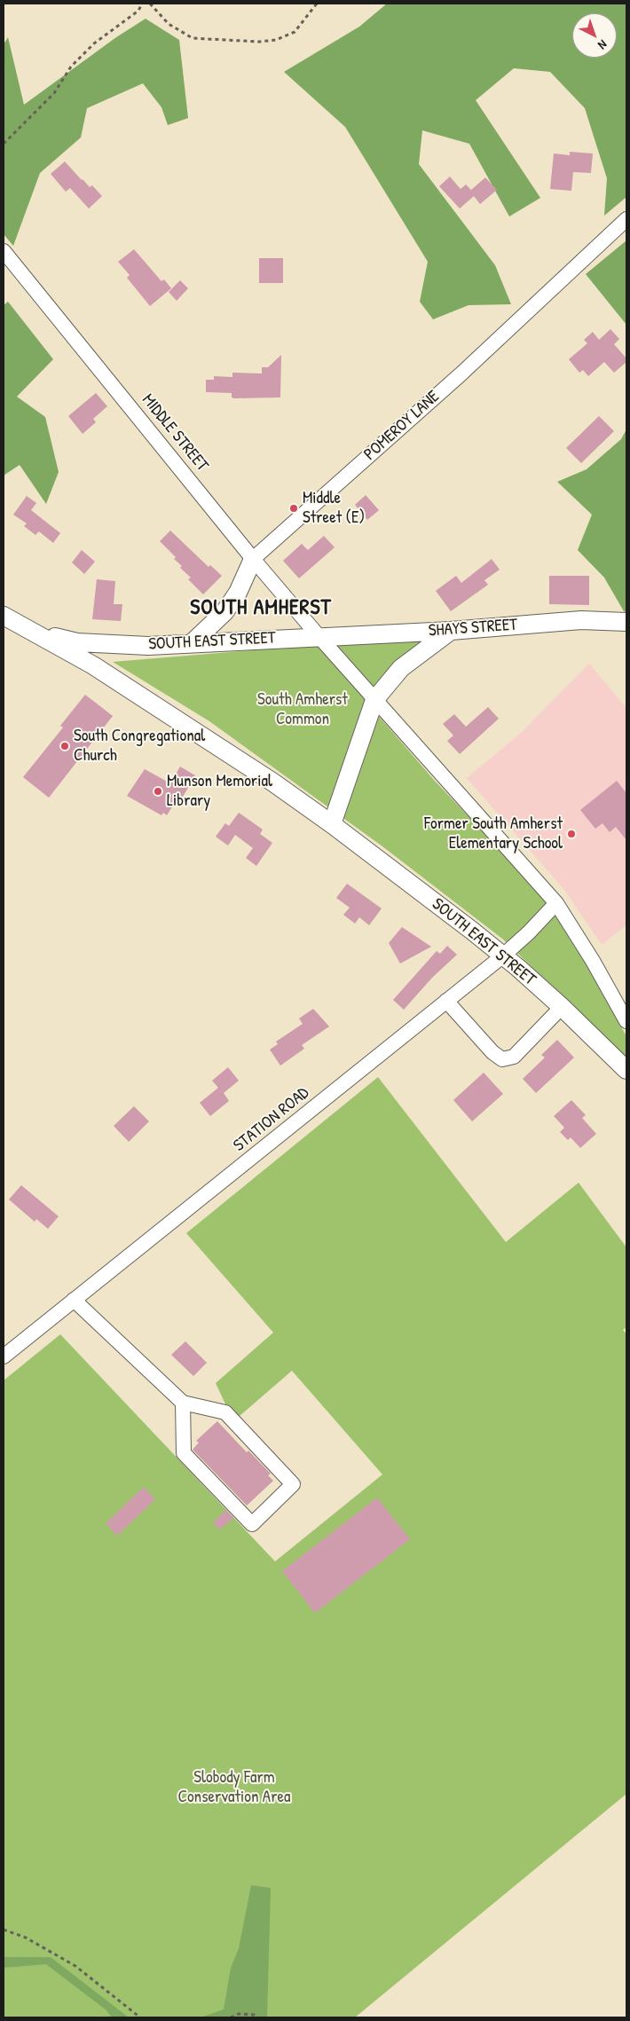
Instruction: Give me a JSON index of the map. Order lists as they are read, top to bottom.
{
  "streets": {
    "main road": ["POMEROY LANE", "SHAYS STREET", "SOUTH EAST STREET"],
    "street": ["MIDDLE STREET", "STATION ROAD"]
  },
  "crossings": [
    ["POMEROY LANE", "MIDDLE STREET"],
    ["POMEROY LANE", "SOUTH EAST STREET"],
    ["MIDDLE STREET", "SHAYS STREET"],
    ["MIDDLE STREET", "SOUTH EAST STREET"],
    ["SHAYS STREET", "SOUTH EAST STREET"],
    ["SOUTH EAST STREET", "STATION ROAD"]
  ],
  "districts": ["SOUTH AMHERST"],
  "parks": ["South Amherst Common", "Slobody Farm Conservation Area"],
  "places": [
    "Middle Street (E)",
    "South Congregational Church",
    "Munson Memorial Library",
    "Former South Amherst Elementary School"
  ],
  "north": "bottom right"
}
